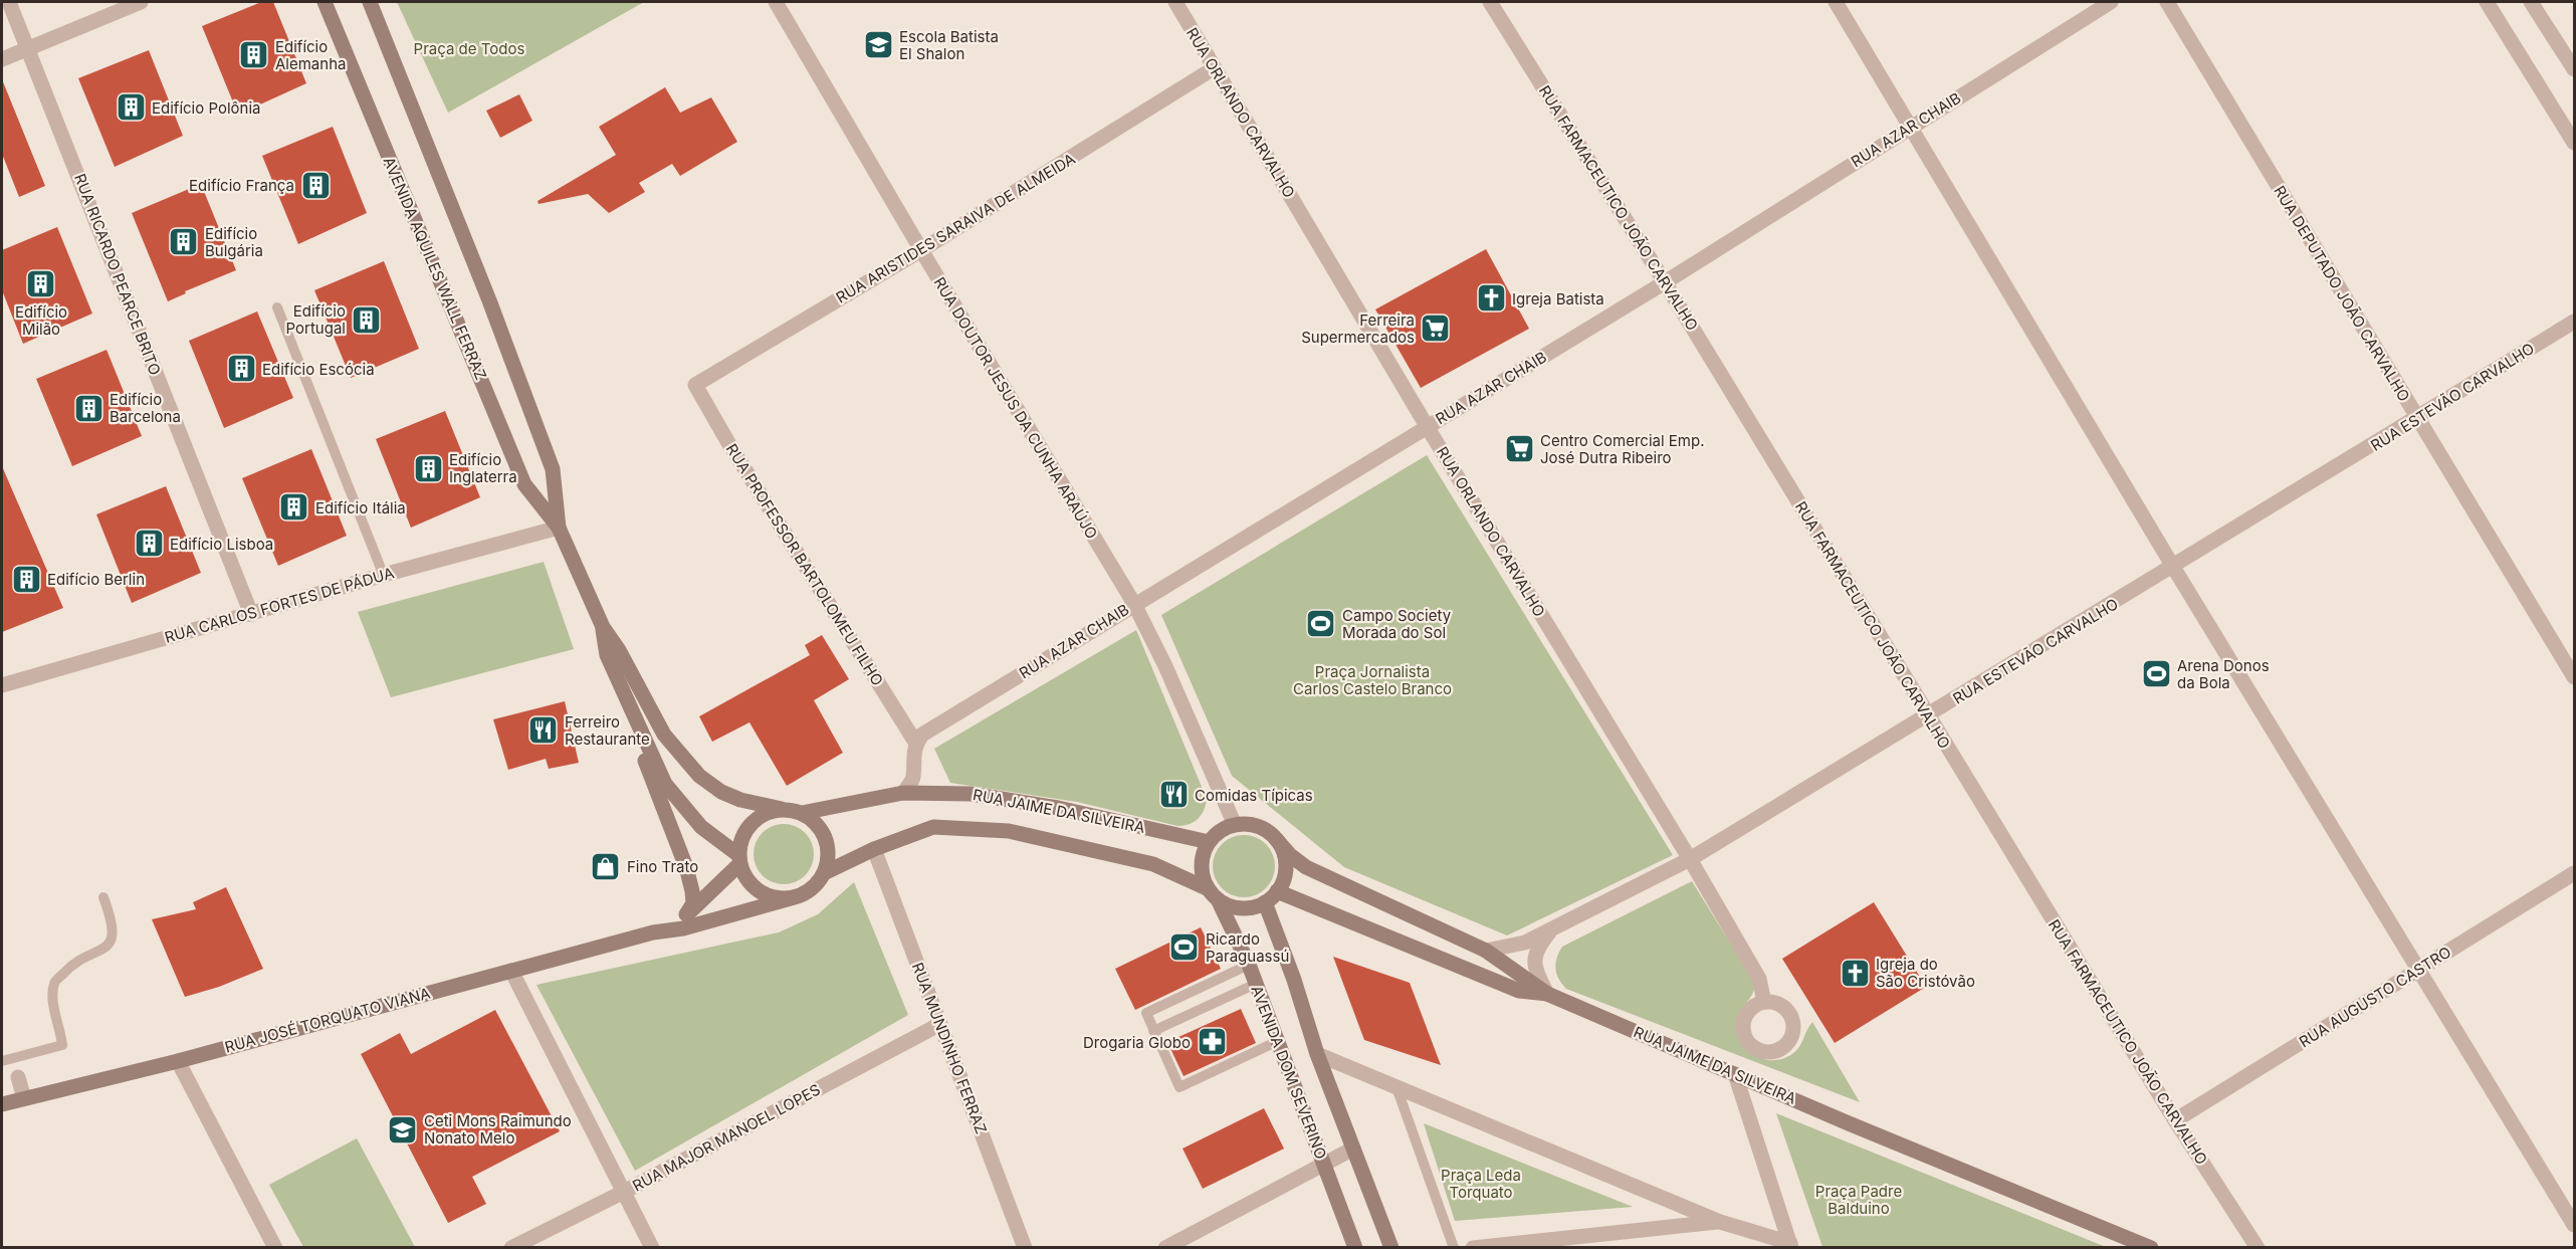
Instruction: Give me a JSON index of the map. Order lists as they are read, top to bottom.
{
  "streets": {
    "main road": [
      "AVENIDA AQUILES WALL FERRAZ",
      "RUA JAIME DA SILVEIRA",
      "RUA JOSÉ TORQUATO VIANA",
      "AVENIDA DOM SEVERINO"
    ],
    "street": [
      "RUA ORLANDO CARVALHO",
      "RUA AZAR CHAIB",
      "RUA FARMACEUTICO JOÃO CARVALHO",
      "RUA ARISTIDES SARAIVA DE ALMEIDA",
      "RUA RICARDO PEARCE BRITO",
      "RUA DEPUTADO JOÃO CARVALHO",
      "RUA ESTEVÃO CARVALHO",
      "RUA DOUTOR JESUS DA CUNHA ARAÚJO",
      "RUA PROFESSOR BARTOLOMEU FILHO",
      "RUA CARLOS FORTES DE PÁDUA",
      "RUA AUGUSTO CASTRO",
      "RUA MUNDINHO FERRAZ",
      "RUA MAJOR MANOEL LOPES"
    ]
  },
  "crossings": [
    ["RUA ORLANDO CARVALHO", "RUA AZAR CHAIB"],
    ["RUA ORLANDO CARVALHO", "RUA ARISTIDES SARAIVA DE ALMEIDA"],
    ["RUA ORLANDO CARVALHO", "RUA ESTEVÃO CARVALHO"],
    ["RUA AZAR CHAIB", "RUA FARMACEUTICO JOÃO CARVALHO"],
    ["RUA AZAR CHAIB", "RUA DOUTOR JESUS DA CUNHA ARAÚJO"],
    ["RUA AZAR CHAIB", "RUA PROFESSOR BARTOLOMEU FILHO"],
    ["RUA FARMACEUTICO JOÃO CARVALHO", "RUA ESTEVÃO CARVALHO"],
    ["RUA FARMACEUTICO JOÃO CARVALHO", "RUA AUGUSTO CASTRO"],
    ["RUA ARISTIDES SARAIVA DE ALMEIDA", "RUA DOUTOR JESUS DA CUNHA ARAÚJO"],
    ["RUA ARISTIDES SARAIVA DE ALMEIDA", "RUA PROFESSOR BARTOLOMEU FILHO"],
    ["AVENIDA AQUILES WALL FERRAZ", "RUA CARLOS FORTES DE PÁDUA"],
    ["AVENIDA AQUILES WALL FERRAZ", "RUA JAIME DA SILVEIRA"],
    ["AVENIDA AQUILES WALL FERRAZ", "RUA JOSÉ TORQUATO VIANA"],
    ["RUA RICARDO PEARCE BRITO", "RUA CARLOS FORTES DE PÁDUA"],
    ["RUA DEPUTADO JOÃO CARVALHO", "RUA ESTEVÃO CARVALHO"],
    ["RUA ESTEVÃO CARVALHO", "RUA JAIME DA SILVEIRA"],
    ["RUA DOUTOR JESUS DA CUNHA ARAÚJO", "RUA JAIME DA SILVEIRA"],
    ["RUA DOUTOR JESUS DA CUNHA ARAÚJO", "AVENIDA DOM SEVERINO"],
    ["RUA JAIME DA SILVEIRA", "RUA JOSÉ TORQUATO VIANA"],
    ["RUA JAIME DA SILVEIRA", "RUA MUNDINHO FERRAZ"],
    ["RUA JAIME DA SILVEIRA", "AVENIDA DOM SEVERINO"],
    ["RUA MUNDINHO FERRAZ", "RUA MAJOR MANOEL LOPES"]
  ],
  "parks": [
    "Praça de Todos",
    "Praça Jornalista Carlos Castelo Branco",
    "Praça Leda Torquato",
    "Praça Padre Balduino"
  ],
  "places": {
    "school or university": ["Escola Batista El Shalon", "Ceti Mons Raimundo Nonato Melo"],
    "building": [
      "Edifício Alemanha",
      "Edifício Polônia",
      "Edifício França",
      "Edifício Bulgária",
      "Edifício Milão",
      "Edifício Portugal",
      "Edifício Escócia",
      "Edifício Barcelona",
      "Edifício Inglaterra",
      "Edifício Itália",
      "Edifício Lisboa",
      "Edifício Berlin"
    ],
    "church": ["Igreja Batista", "Igreja do São Cristóvão"],
    "supermarket": ["Ferreira Supermercados", "Centro Comercial Emp. José Dutra Ribeiro"],
    "sports": ["Campo Society Morada do Sol", "Arena Donos da Bola", "Ricardo Paraguassú"],
    "restaurant": ["Ferreiro Restaurante", "Comidas Típicas"],
    "shop": ["Fino Trato"],
    "pharmacy": ["Drogaria Globo"]
  }
}
